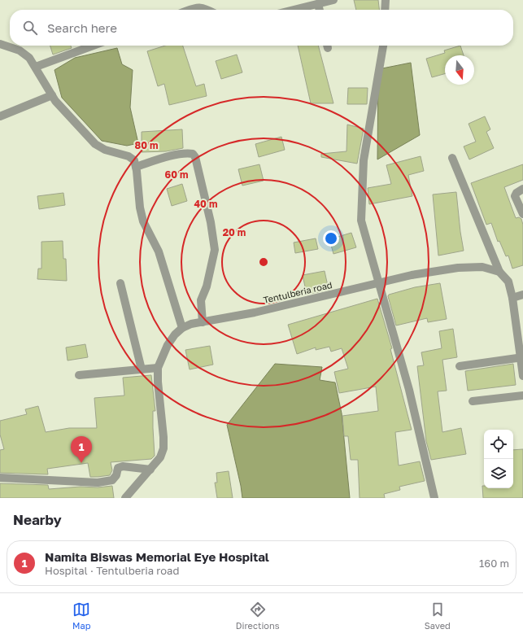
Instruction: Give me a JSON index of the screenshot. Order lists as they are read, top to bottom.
{
  "streets": {
    "street": ["Tentulberia road"]
  },
  "north": "bottom",
  "page": {
    "search": "Search here",
    "pins": "1",
    "heading": "Nearby",
    "list": [
      {
        "mark": "1",
        "name": "Namita Biswas Memorial Eye Hospital",
        "note": "Hospital · Tentulberia road",
        "value": "160 m"
      }
    ],
    "nav": ["Map", "Directions", "Saved"]
  },
  "rings": [
    "80 m",
    "60 m",
    "40 m",
    "20 m"
  ]
}
